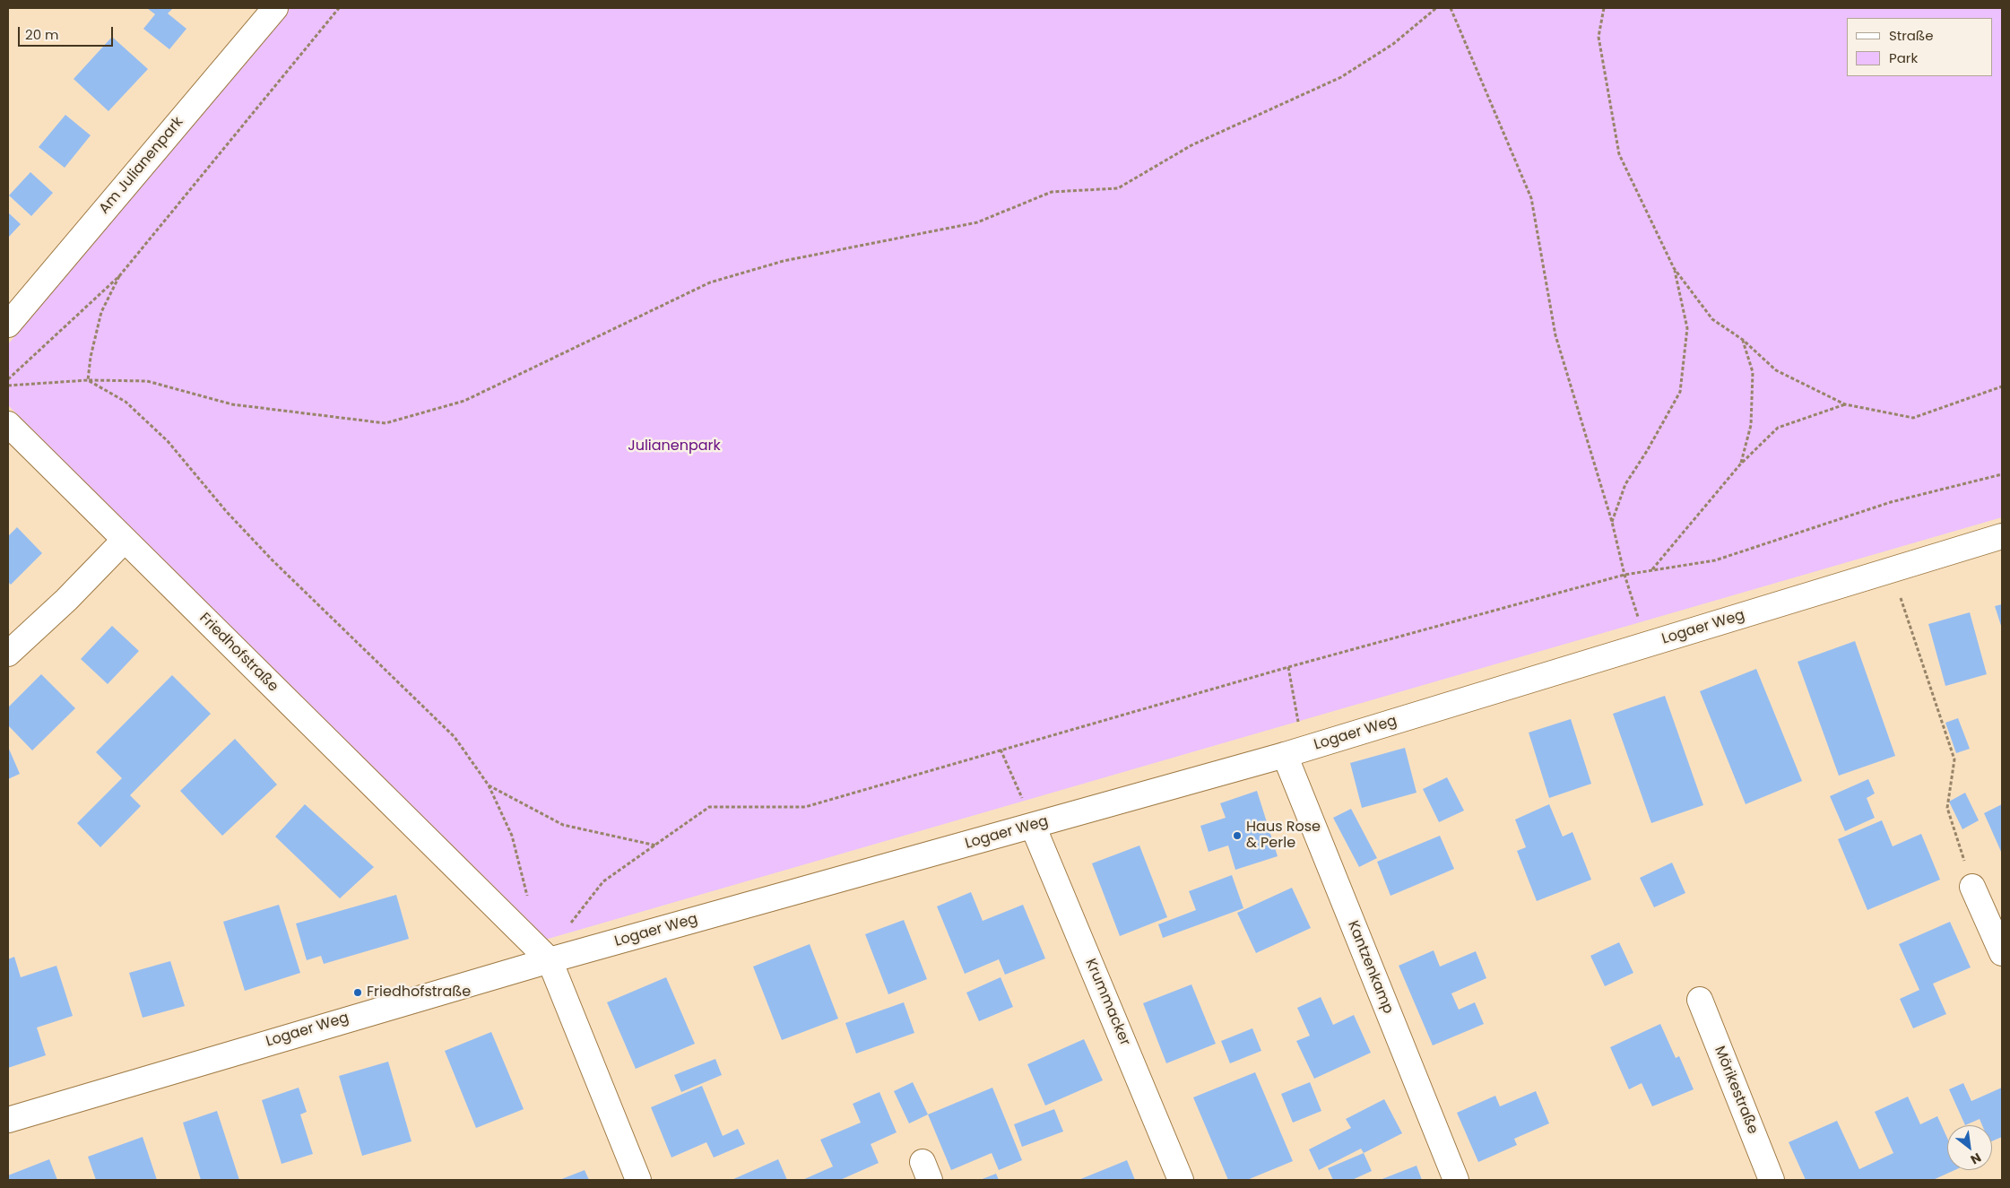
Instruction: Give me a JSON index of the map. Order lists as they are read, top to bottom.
{
  "streets": {
    "street": [
      "Am Julianenpark",
      "Logaer Weg",
      "Friedhofstraße",
      "Kantzenkamp",
      "Krummacker",
      "Mörikestraße"
    ]
  },
  "crossings": [
    ["Logaer Weg", "Friedhofstraße"],
    ["Logaer Weg", "Kantzenkamp"],
    ["Logaer Weg", "Krummacker"]
  ],
  "parks": ["Julianenpark"],
  "places": ["Haus Rose & Perle", "Friedhofstraße"],
  "legend": ["Straße", "Park"],
  "scale_bar": "20 m",
  "north": "bottom right"
}
